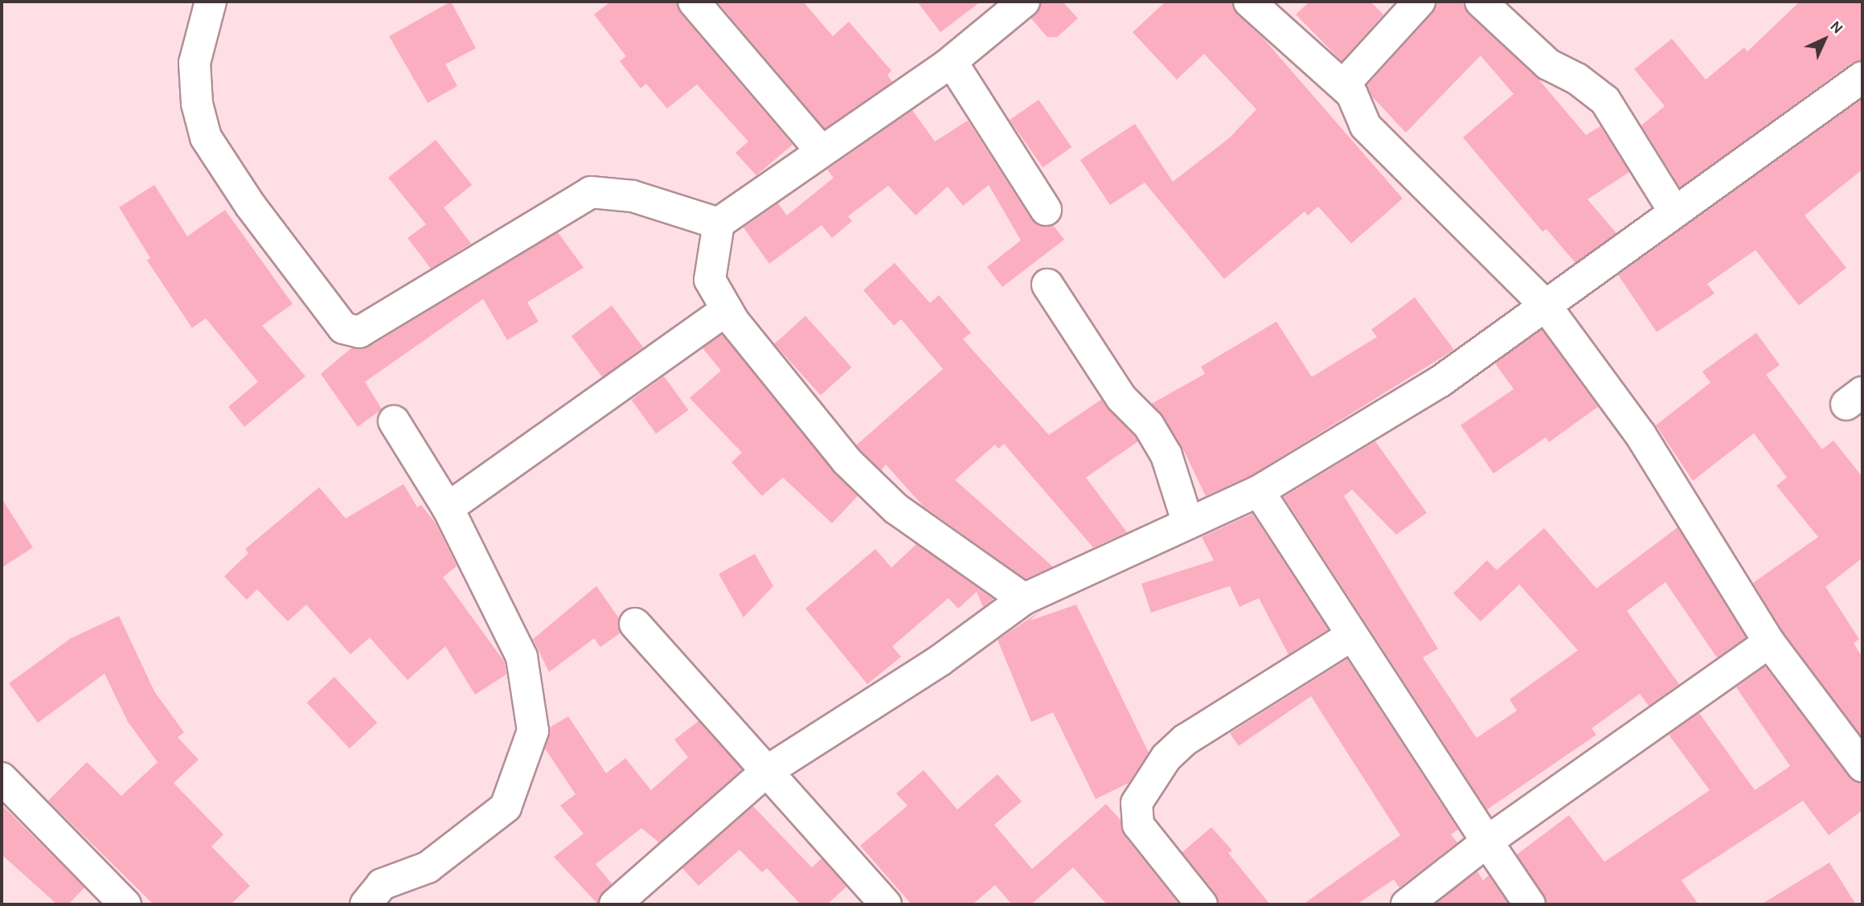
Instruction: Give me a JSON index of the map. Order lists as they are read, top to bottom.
{
  "north": "top right"
}
